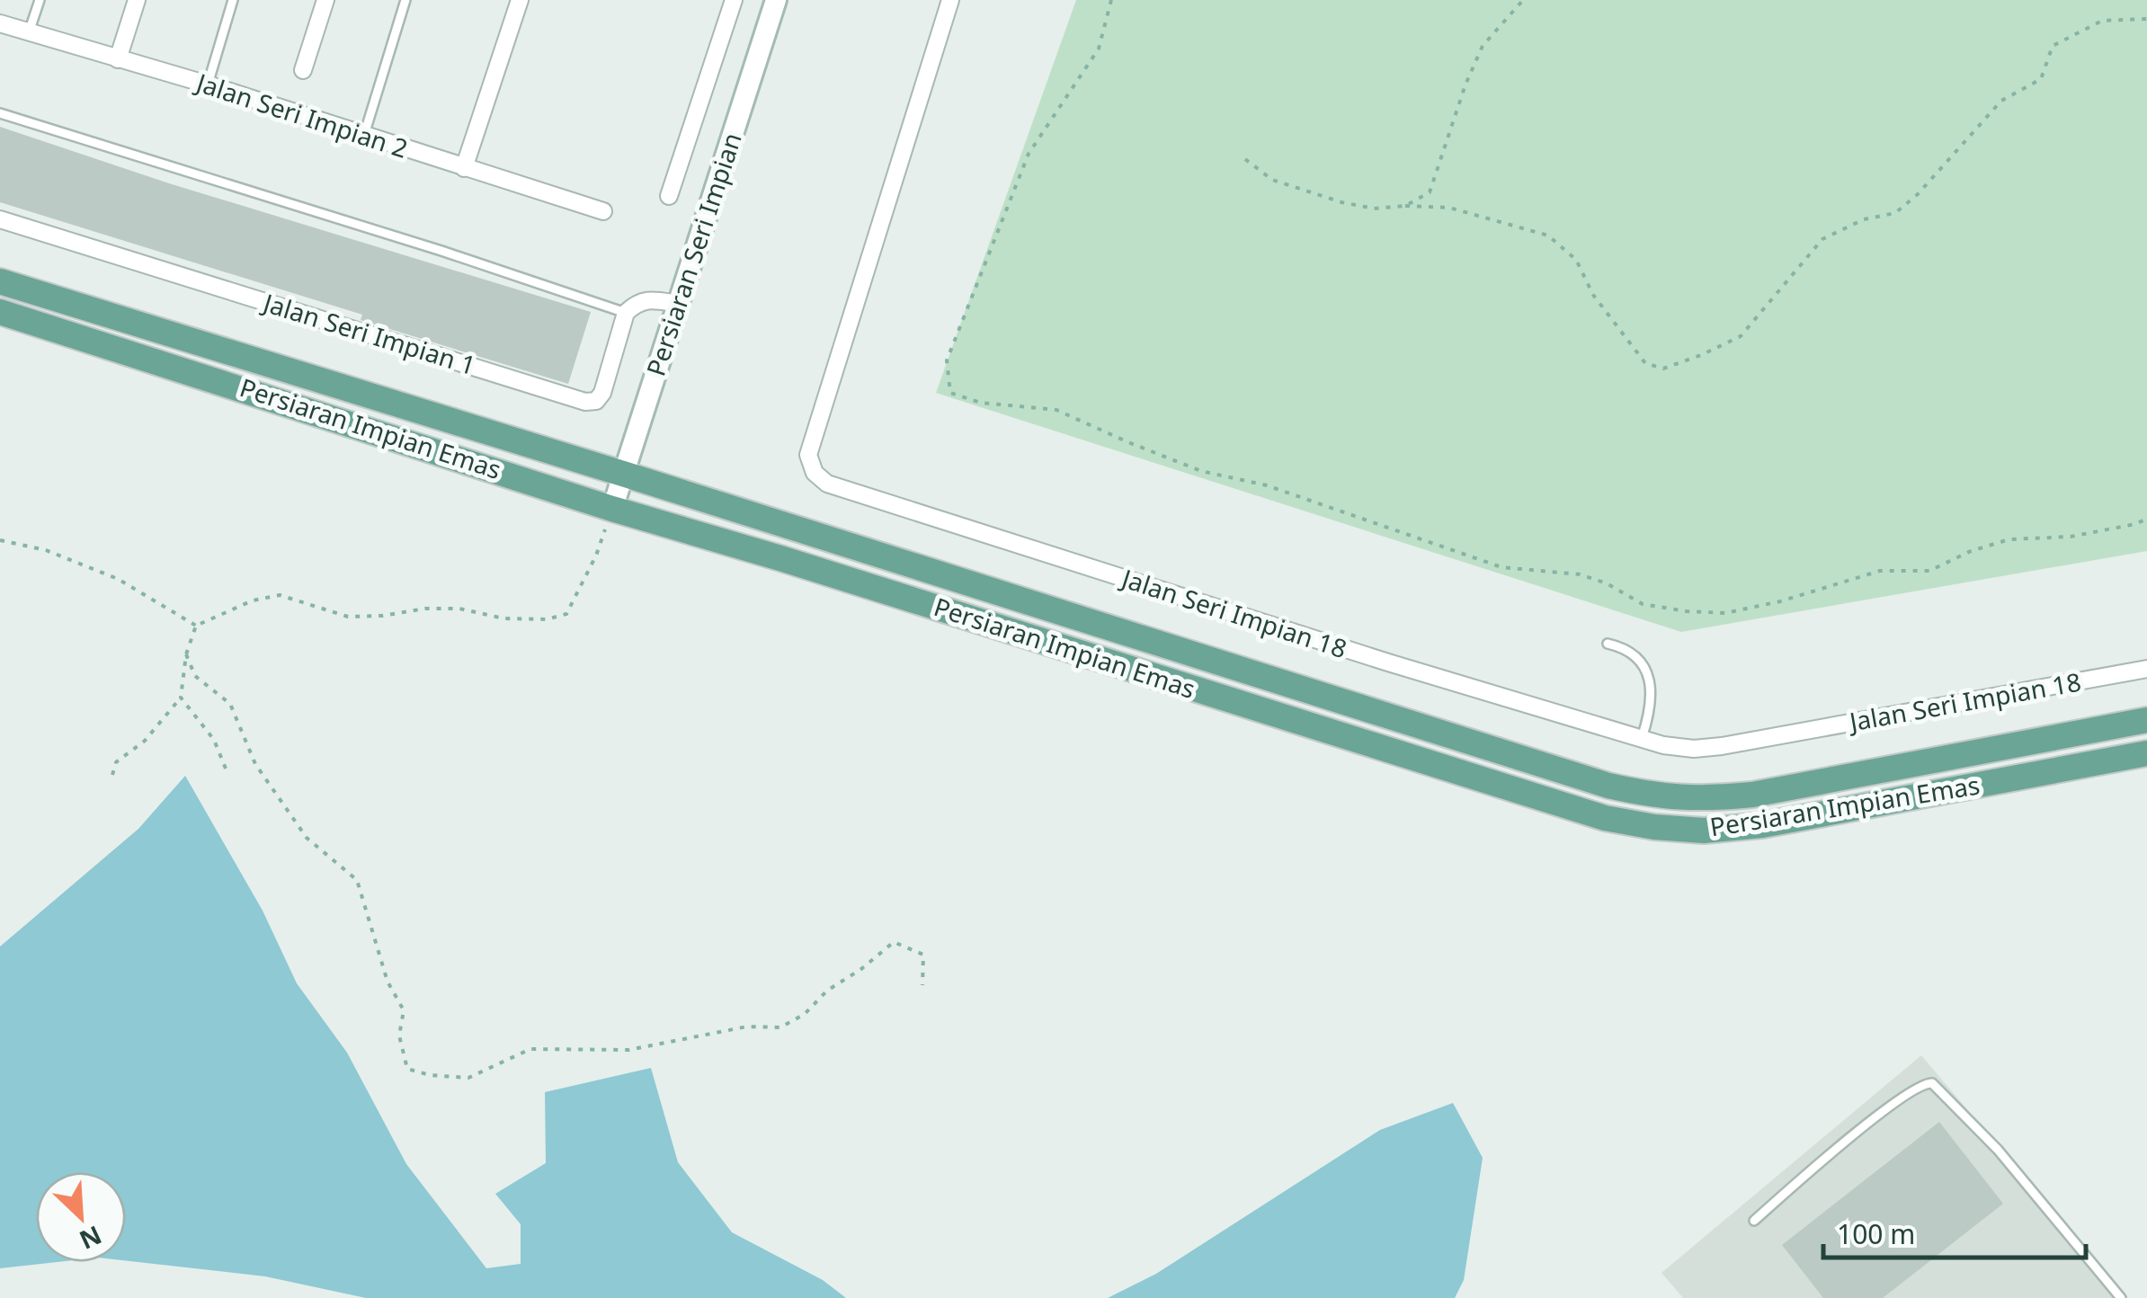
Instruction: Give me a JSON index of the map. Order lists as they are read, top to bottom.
{
  "streets": {
    "main road": ["Persiaran Impian Emas"],
    "street": [
      "Jalan Seri Impian 2",
      "Persiaran Seri Impian",
      "Jalan Seri Impian 1",
      "Jalan Seri Impian 18"
    ]
  },
  "crossings": [
    ["Persiaran Seri Impian", "Persiaran Impian Emas"]
  ],
  "scale_bar": "100 m",
  "north": "bottom right"
}
